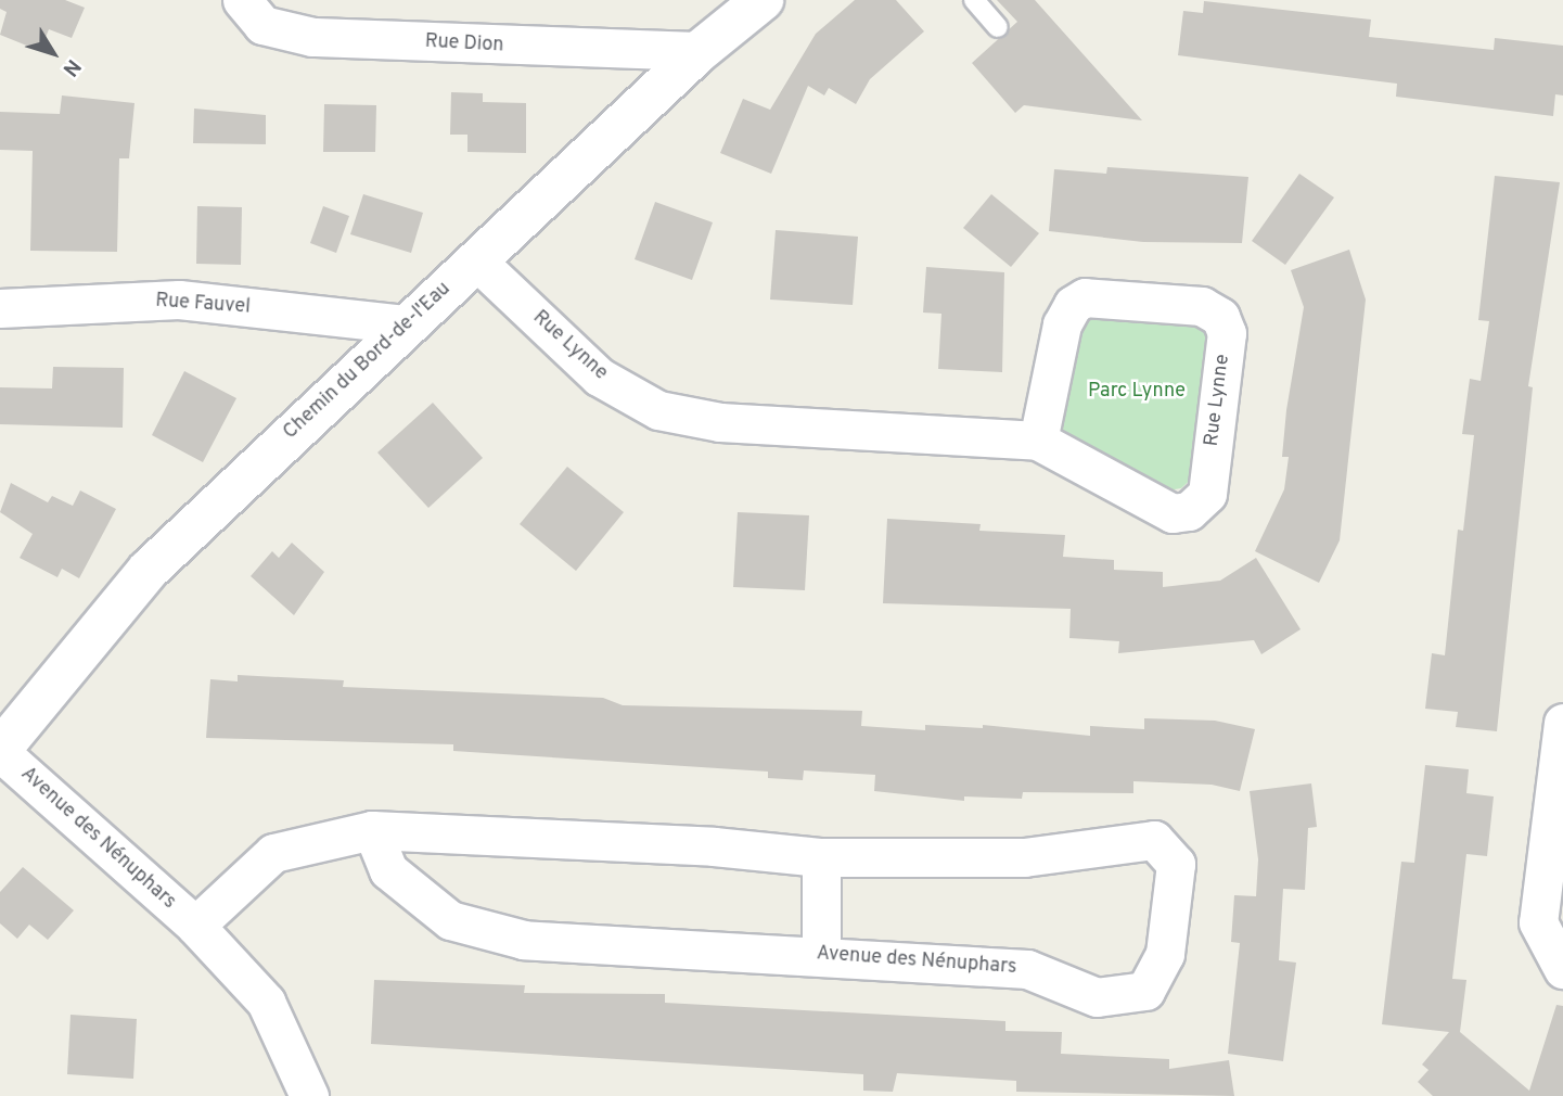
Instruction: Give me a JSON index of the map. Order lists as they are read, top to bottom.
{
  "streets": {
    "street": [
      "Rue Dion",
      "Rue Fauvel",
      "Rue Lynne",
      "Chemin du Bord-de-l'Eau",
      "Avenue des Nénuphars"
    ]
  },
  "crossings": [
    ["Rue Dion", "Chemin du Bord-de-l'Eau"],
    ["Rue Fauvel", "Chemin du Bord-de-l'Eau"],
    ["Rue Lynne", "Chemin du Bord-de-l'Eau"],
    ["Chemin du Bord-de-l'Eau", "Avenue des Nénuphars"]
  ],
  "parks": ["Parc Lynne"],
  "north": "bottom right"
}
